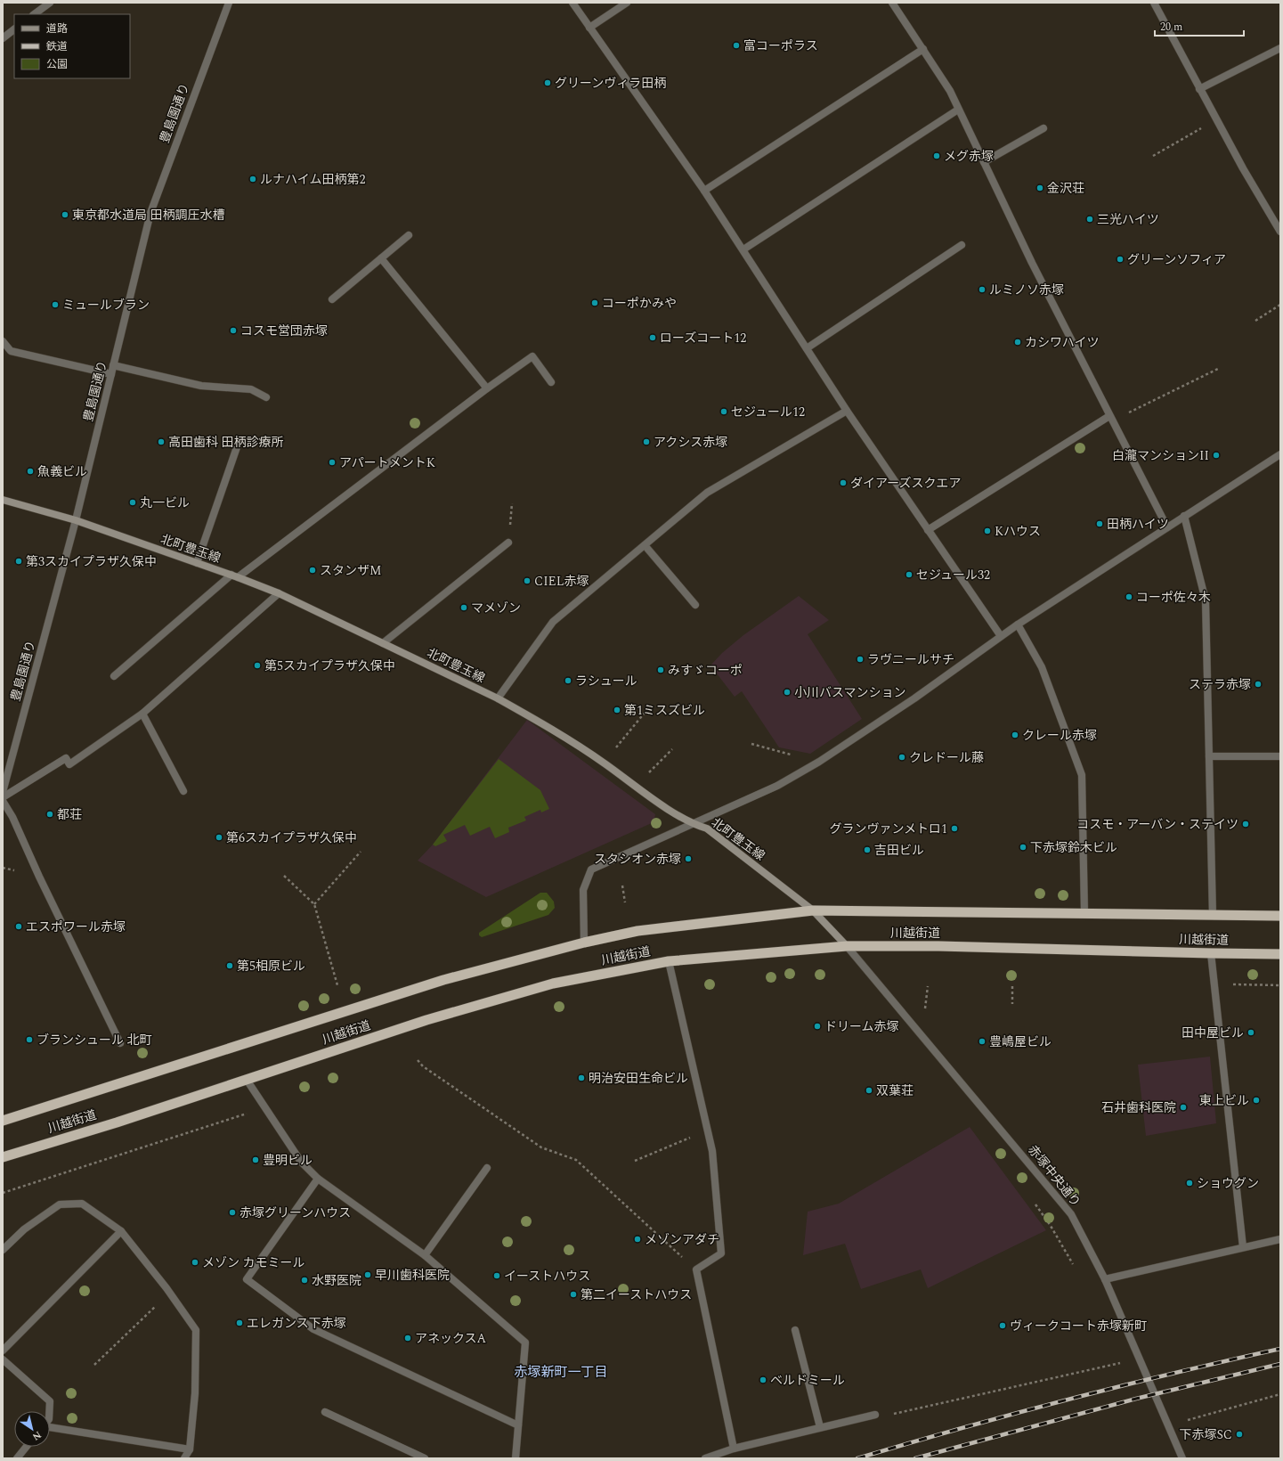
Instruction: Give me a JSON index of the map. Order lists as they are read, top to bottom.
{
  "streets": {
    "highway": ["川越街道"],
    "main road": ["北町豊玉線"],
    "street": ["豊島園通り", "赤塚中央通り"]
  },
  "crossings": [
    ["豊島園通り", "北町豊玉線"],
    ["北町豊玉線", "川越街道"],
    ["北町豊玉線", "赤塚中央通り"],
    ["川越街道", "赤塚中央通り"]
  ],
  "districts": ["赤塚新町一丁目"],
  "places": [
    "富コーポラス",
    "グリーンヴィラ田柄",
    "メグ赤塚",
    "ルナハイム田柄第2",
    "金沢荘",
    "東京都水道局 田柄調圧水槽",
    "三光ハイツ",
    "グリーンソフィア",
    "ルミノソ赤塚",
    "コーポかみや",
    "ミュールブラン",
    "コスモ営団赤塚",
    "ローズコート12",
    "カシワハイツ",
    "セジュール12",
    "高田歯科 田柄診療所",
    "アクシス赤塚",
    "白瀧マンションII",
    "アパートメントK",
    "魚義ビル",
    "ダイアーズスクエア",
    "丸一ビル",
    "田柄ハイツ",
    "Kハウス",
    "第3スカイプラザ久保中",
    "スタンザM",
    "セジュール32",
    "CIEL赤塚",
    "コーポ佐々木",
    "マメゾン",
    "ラヴニールサチ",
    "第5スカイプラザ久保中",
    "みすゞコーポ",
    "ラシュール",
    "ステラ赤塚",
    "小川バスマンション",
    "第1ミスズビル",
    "クレール赤塚",
    "クレドール藤",
    "都荘",
    "コスモ・アーバン・ステイツ",
    "グランヴァンメトロ1",
    "第6スカイプラザ久保中",
    "下赤塚鈴木ビル",
    "吉田ビル",
    "スタシオン赤塚",
    "エスポワール赤塚",
    "第5相原ビル",
    "ドリーム赤塚",
    "田中屋ビル",
    "ブランシュール 北町",
    "豊嶋屋ビル",
    "明治安田生命ビル",
    "双葉荘",
    "東上ビル",
    "石井歯科医院",
    "豊明ビル",
    "ショウグン",
    "赤塚グリーンハウス",
    "メゾンアダチ",
    "メゾン カモミール",
    "早川歯科医院",
    "イーストハウス",
    "水野医院",
    "第二イーストハウス",
    "エレガンス下赤塚",
    "ヴィークコート赤塚新町",
    "アネックスA",
    "ベルドミール",
    "下赤塚SC"
  ],
  "legend": ["道路", "鉄道", "公園"],
  "scale_bar": "20 m",
  "north": "bottom right"
}
